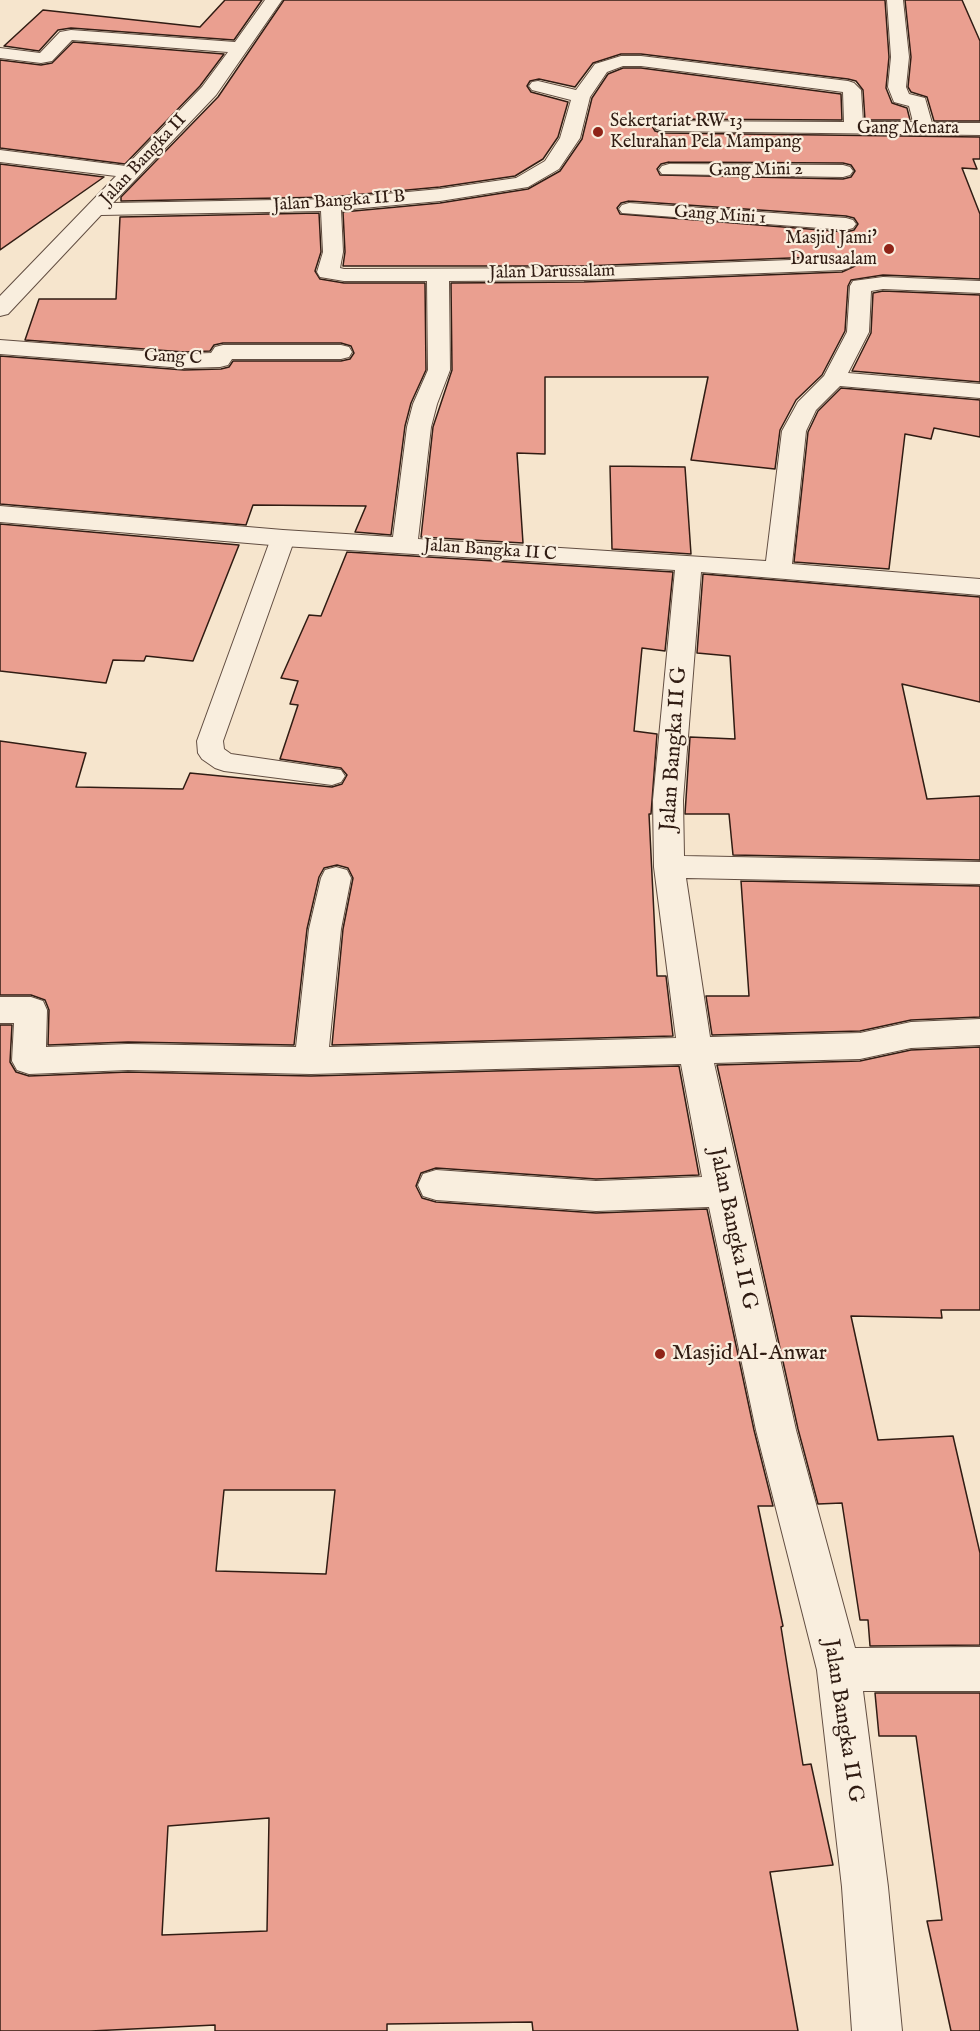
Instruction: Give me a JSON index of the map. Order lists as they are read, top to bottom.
{
  "streets": {
    "street": [
      "Gang Menara",
      "Jalan Bangka II",
      "Gang Mini 2",
      "Jalan Bangka II B",
      "Gang Mini 1",
      "Jalan Darussalam",
      "Gang C",
      "Jalan Bangka II C",
      "Jalan Bangka II G"
    ]
  },
  "crossings": [
    ["Jalan Bangka II", "Jalan Bangka II B"],
    ["Jalan Bangka II B", "Jalan Darussalam"],
    ["Gang Mini 1", "Jalan Darussalam"],
    ["Jalan Bangka II C", "Jalan Bangka II G"]
  ],
  "places": ["Sekertariat RW 13 Kelurahan Pela Mampang", "Masjid Jami' Darusaalam", "Masjid Al-Anwar"]
}
